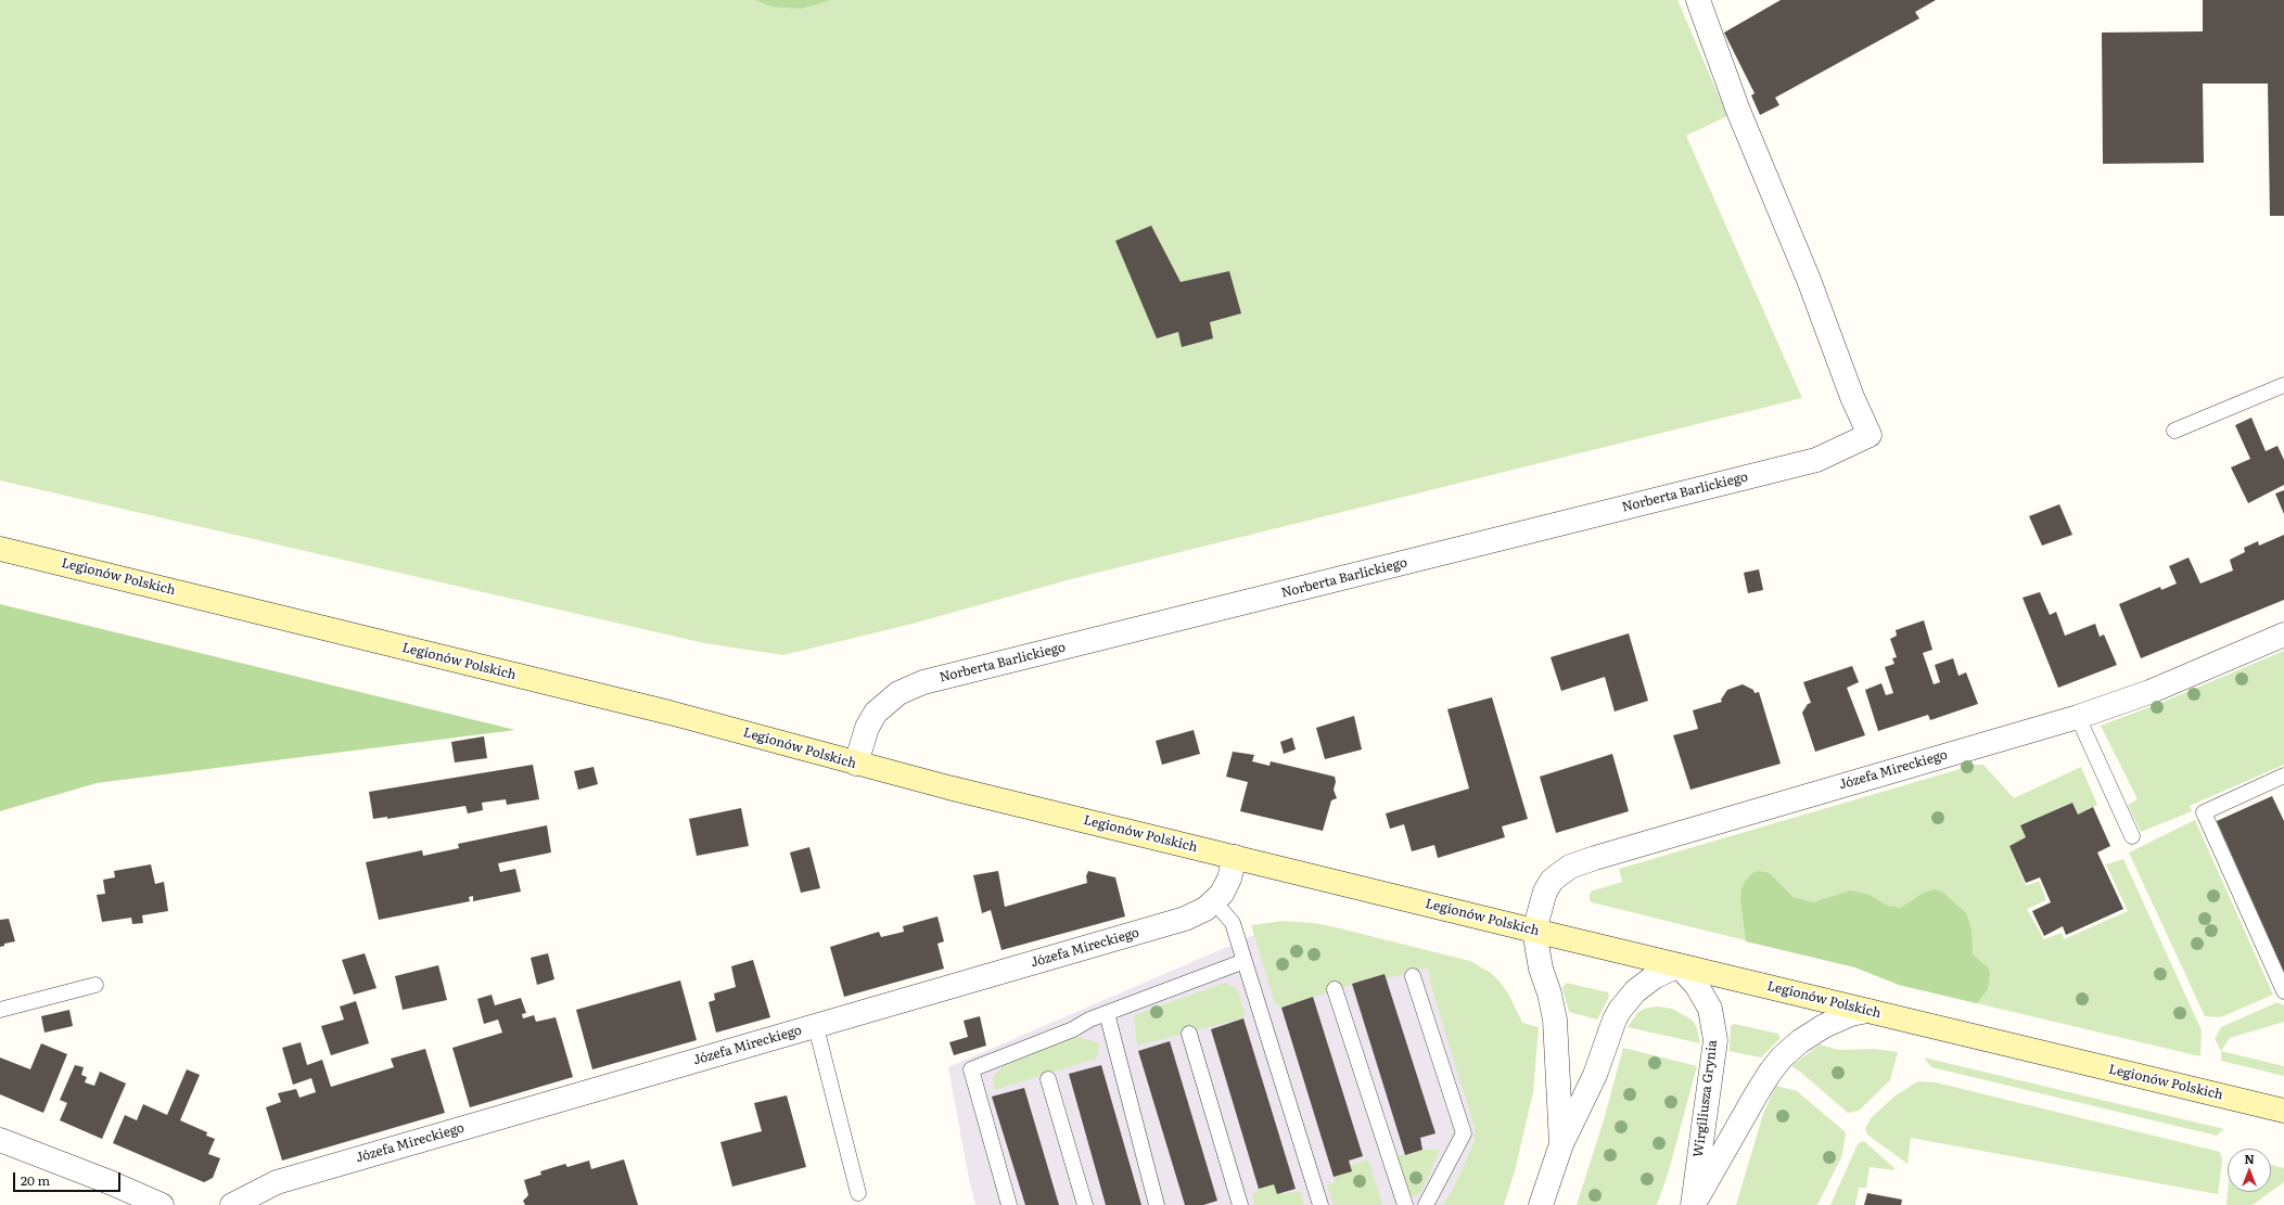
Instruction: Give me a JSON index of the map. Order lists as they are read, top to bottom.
{
  "streets": {
    "street": [
      "Norberta Barlickiego",
      "Legionów Polskich",
      "Józefa Mireckiego",
      "Wirgiliusza Grynia"
    ]
  },
  "crossings": [
    ["Norberta Barlickiego", "Legionów Polskich"],
    ["Legionów Polskich", "Józefa Mireckiego"],
    ["Legionów Polskich", "Wirgiliusza Grynia"]
  ],
  "scale_bar": "20 m",
  "north": "top"
}
